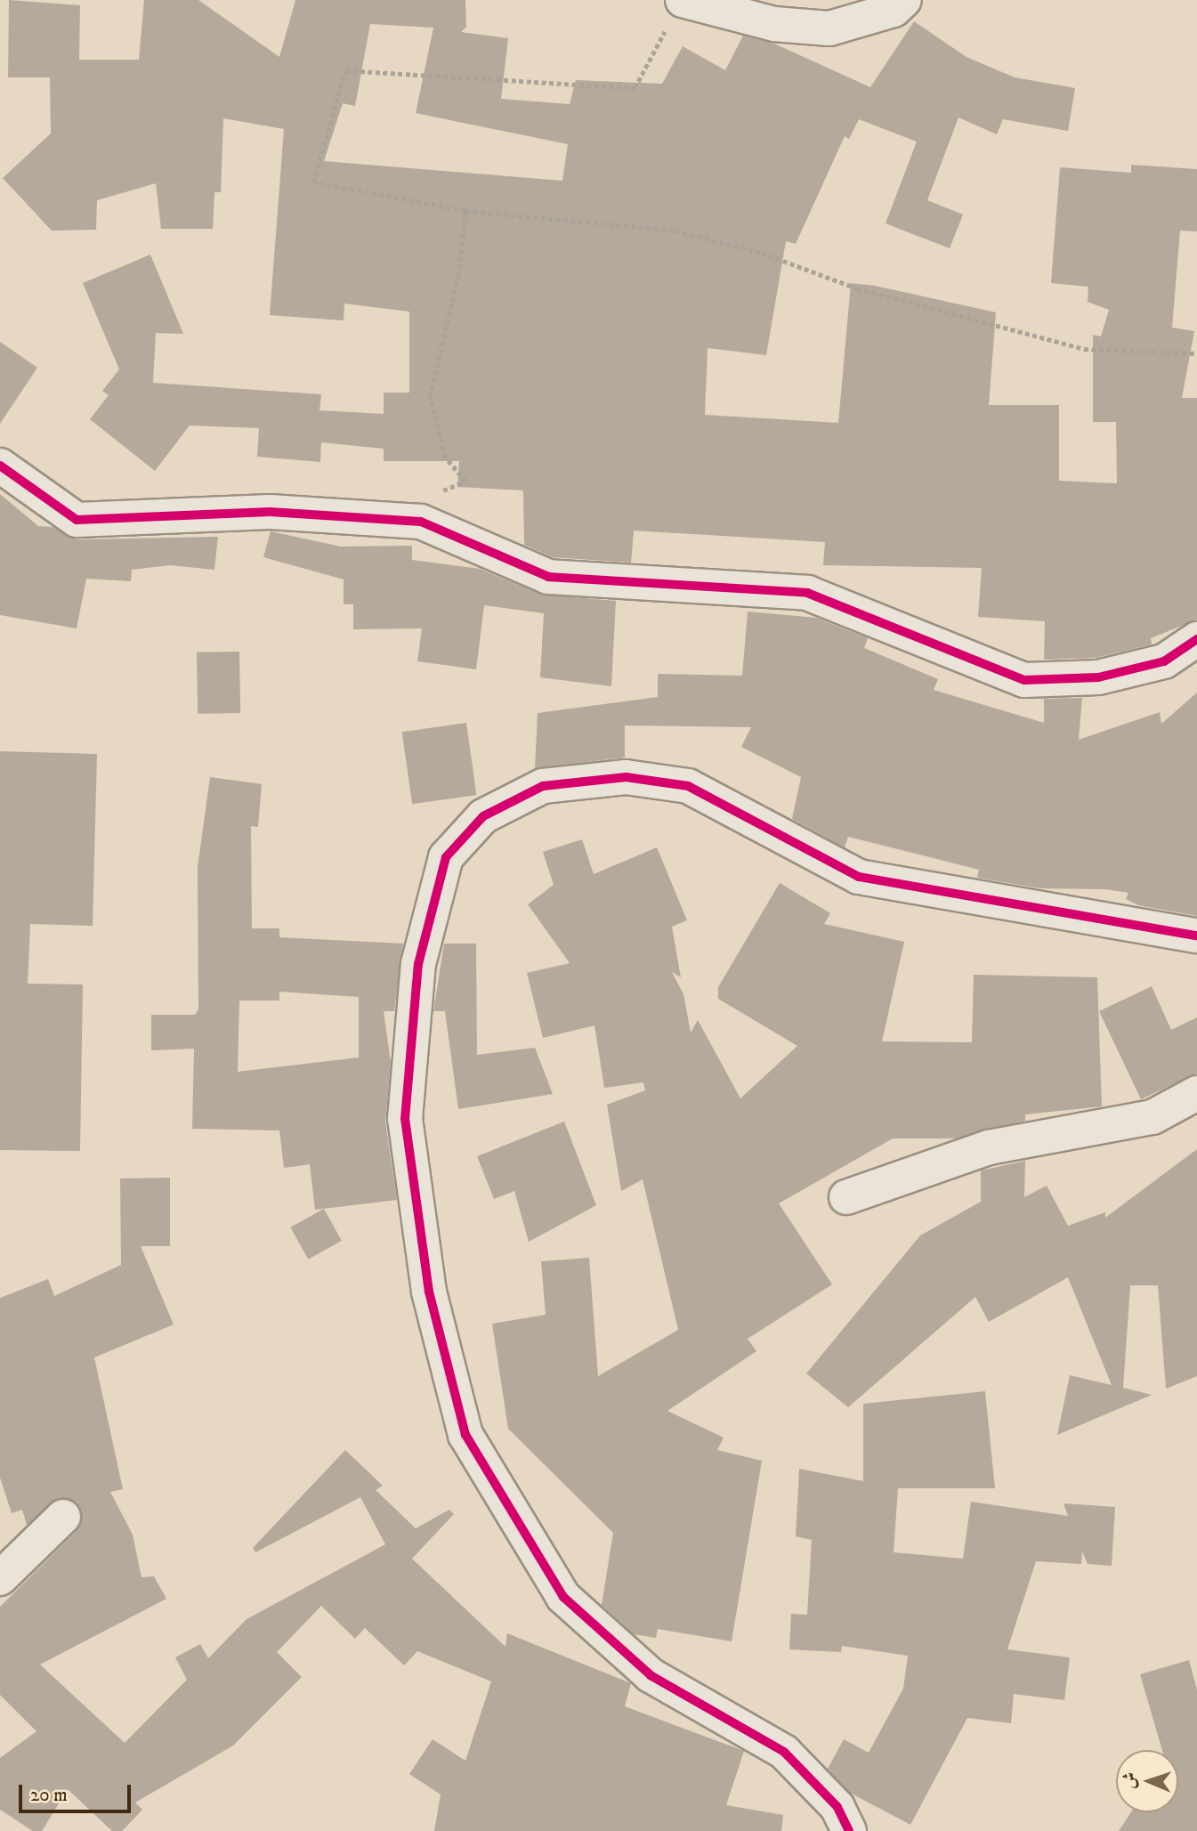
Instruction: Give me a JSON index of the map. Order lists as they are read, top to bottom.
{
  "scale_bar": "20 m",
  "north": "left"
}
